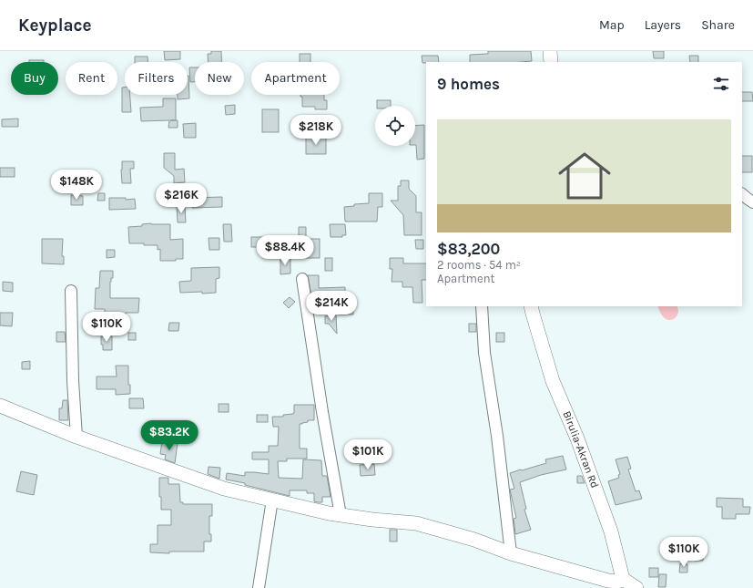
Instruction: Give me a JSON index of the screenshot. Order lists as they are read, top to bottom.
{
  "streets": {
    "street": ["Birulia-Akran Rd"]
  },
  "page": {
    "header": "Keyplace",
    "nav": ["Map", "Layers", "Share"],
    "chip": [
      "Buy",
      "Rent",
      "Filters",
      "New",
      "Apartment"
    ],
    "heading": "9 homes",
    "list": [
      {
        "name": "$83,200",
        "note": "2 rooms · 54 m² · Apartment"
      }
    ],
    "price": [
      "$218K",
      "$148K",
      "$216K",
      "$88.4K",
      "$214K",
      "$110K",
      "$83.2K",
      "$101K",
      "$110K"
    ]
  }
}
